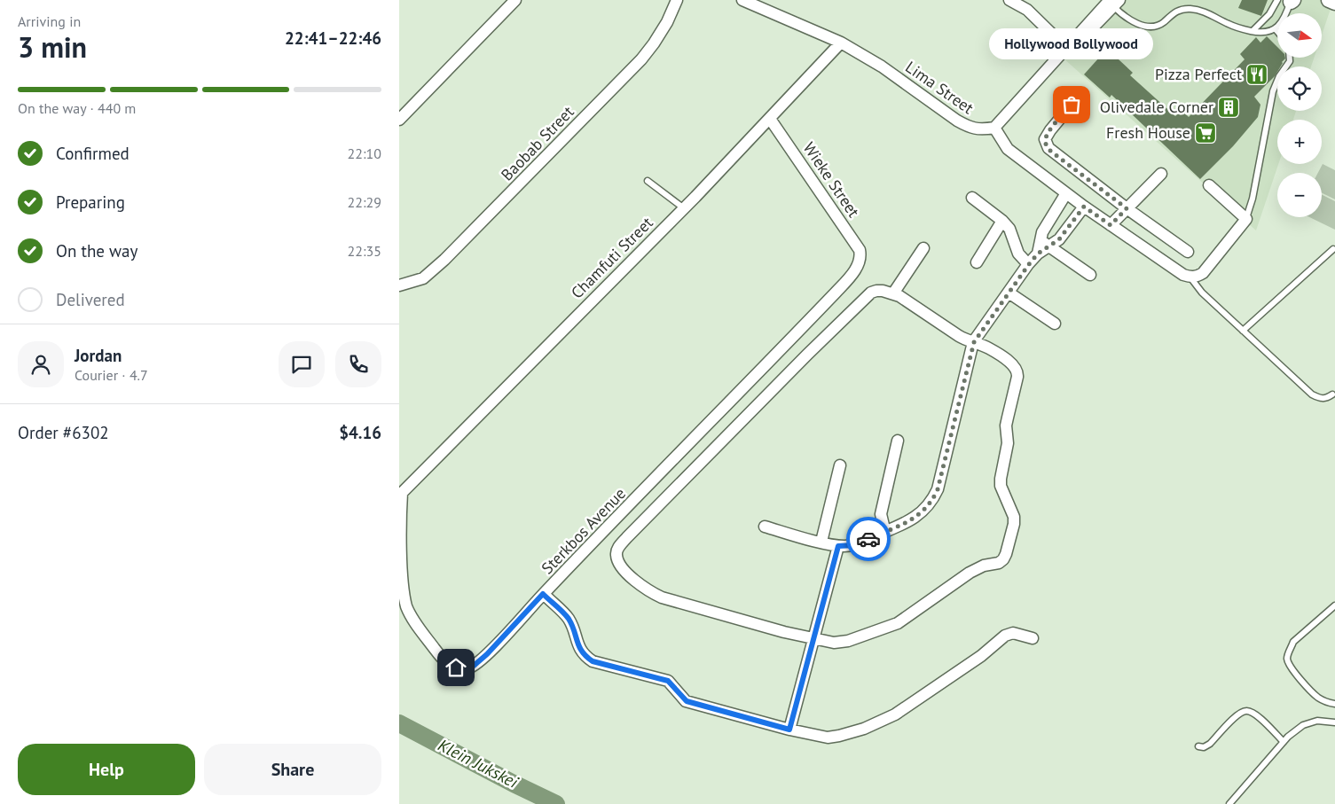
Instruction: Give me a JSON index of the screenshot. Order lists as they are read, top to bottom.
{
  "streets": {
    "street": [
      "Lima Street",
      "Baobab Street",
      "Wieke Street",
      "Chamfuti Street",
      "Sterkbos Avenue"
    ]
  },
  "crossings": [
    ["Lima Street", "Chamfuti Street"],
    ["Wieke Street", "Chamfuti Street"],
    ["Wieke Street", "Sterkbos Avenue"],
    ["Chamfuti Street", "Sterkbos Avenue"]
  ],
  "water": ["Klein Jukskei"],
  "places": {
    "restaurant": ["Pizza Perfect"],
    "other": ["Hollywood Bollywood"],
    "building": ["Olivedale Corner"],
    "supermarket": ["Fresh House"]
  },
  "north": "right",
  "page": {
    "heading": ["3 min", "Arriving in", "22:41–22:46"],
    "panel": [
      "Jordan",
      "Courier · 4.7",
      "Order #6302",
      "$4.16"
    ],
    "map_buttons": ["+", "−"],
    "bubble": "Hollywood Bollywood",
    "bar": "On the way · 440 m",
    "list": [
      ["Confirmed", "22:10"],
      ["Preparing", "22:29"],
      ["On the way", "22:35"],
      "Delivered"
    ],
    "buttons": ["Help", "Share"]
  }
}
